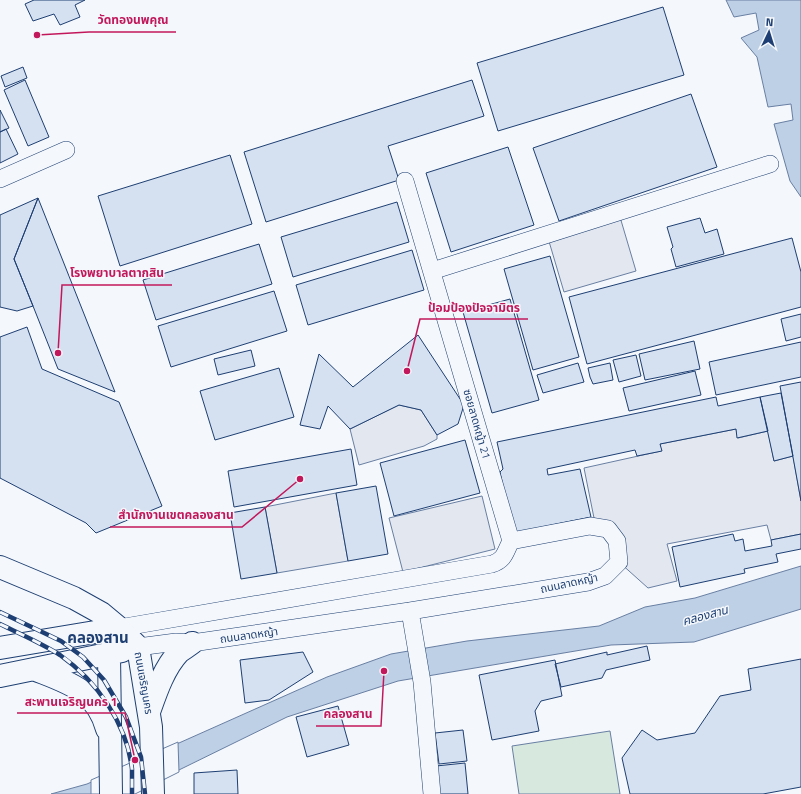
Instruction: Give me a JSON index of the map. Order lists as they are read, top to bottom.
{
  "streets": {
    "main road": ["ถนนลาดหญ้า", "ถนนเจริญนคร"],
    "street": ["ซอยลาดหญ้า 21"]
  },
  "crossings": [
    ["ซอยลาดหญ้า 21", "ถนนลาดหญ้า"],
    ["ถนนลาดหญ้า", "ถนนเจริญนคร"]
  ],
  "districts": ["คลองสาน"],
  "water": ["คลองสาน"],
  "places": [
    "วัดทองนพคุณ",
    "โรงพยาบาลตากสิน",
    "ป้อมป้องปัจจามิตร",
    "สำนักงานเขตคลองสาน",
    "คลองสาน",
    "สะพานเจริญนคร 1"
  ],
  "north": "top"
}
